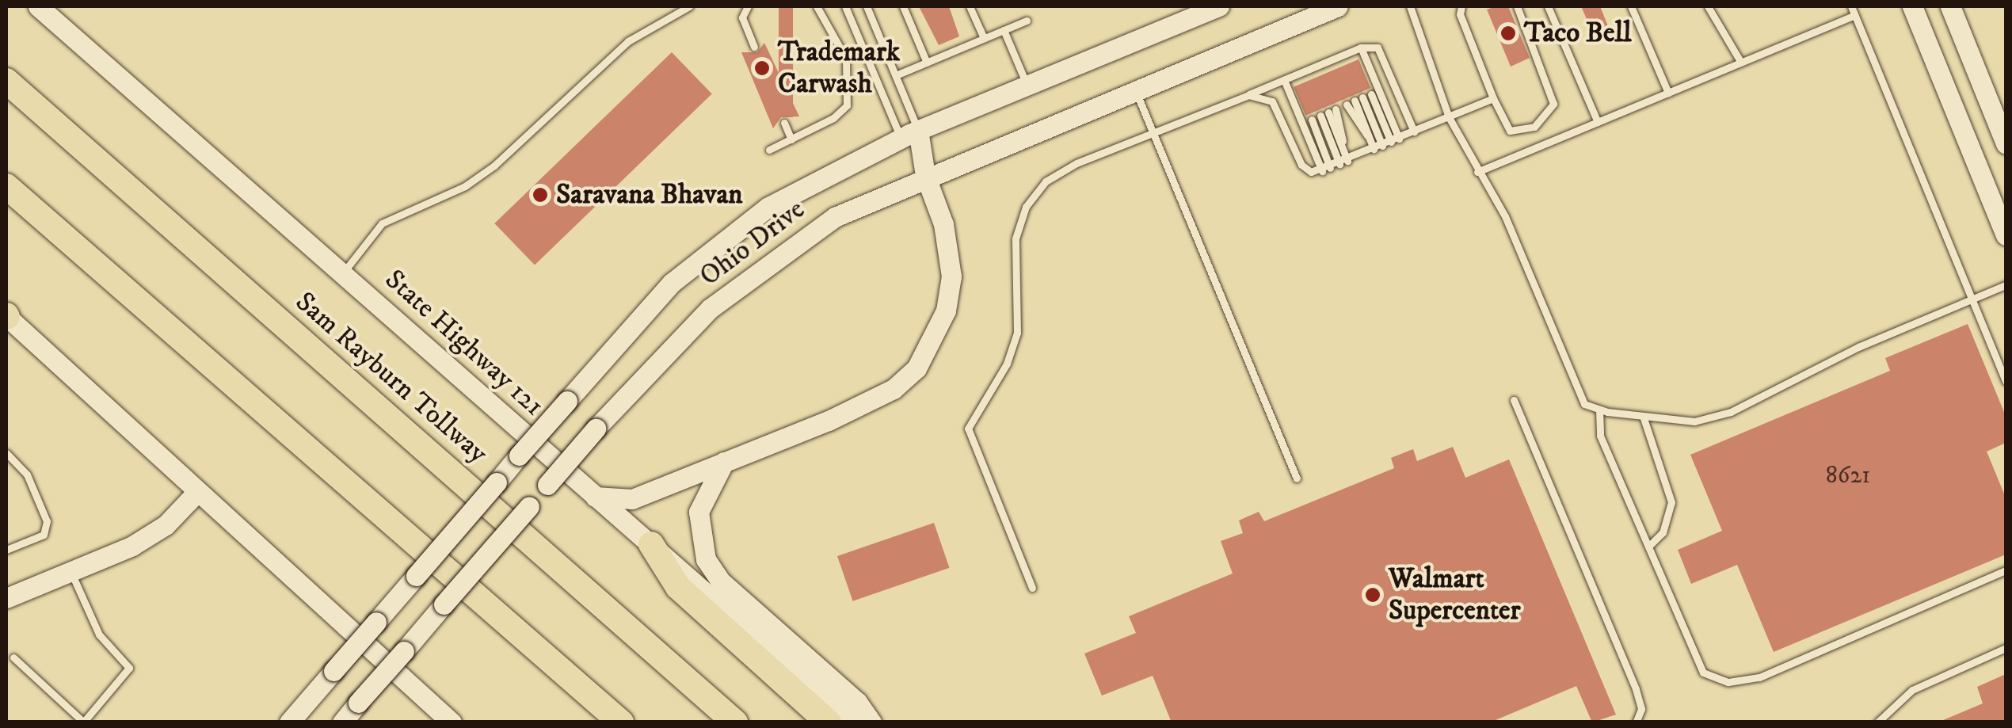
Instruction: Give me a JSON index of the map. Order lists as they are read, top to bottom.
{
  "streets": {
    "highway": ["Sam Rayburn Tollway"],
    "main road": ["Ohio Drive", "State Highway 121"]
  },
  "places": [
    "Taco Bell",
    "Trademark Carwash",
    "Saravana Bhavan",
    "Walmart Supercenter"
  ],
  "house_numbers": ["8621"]
}
